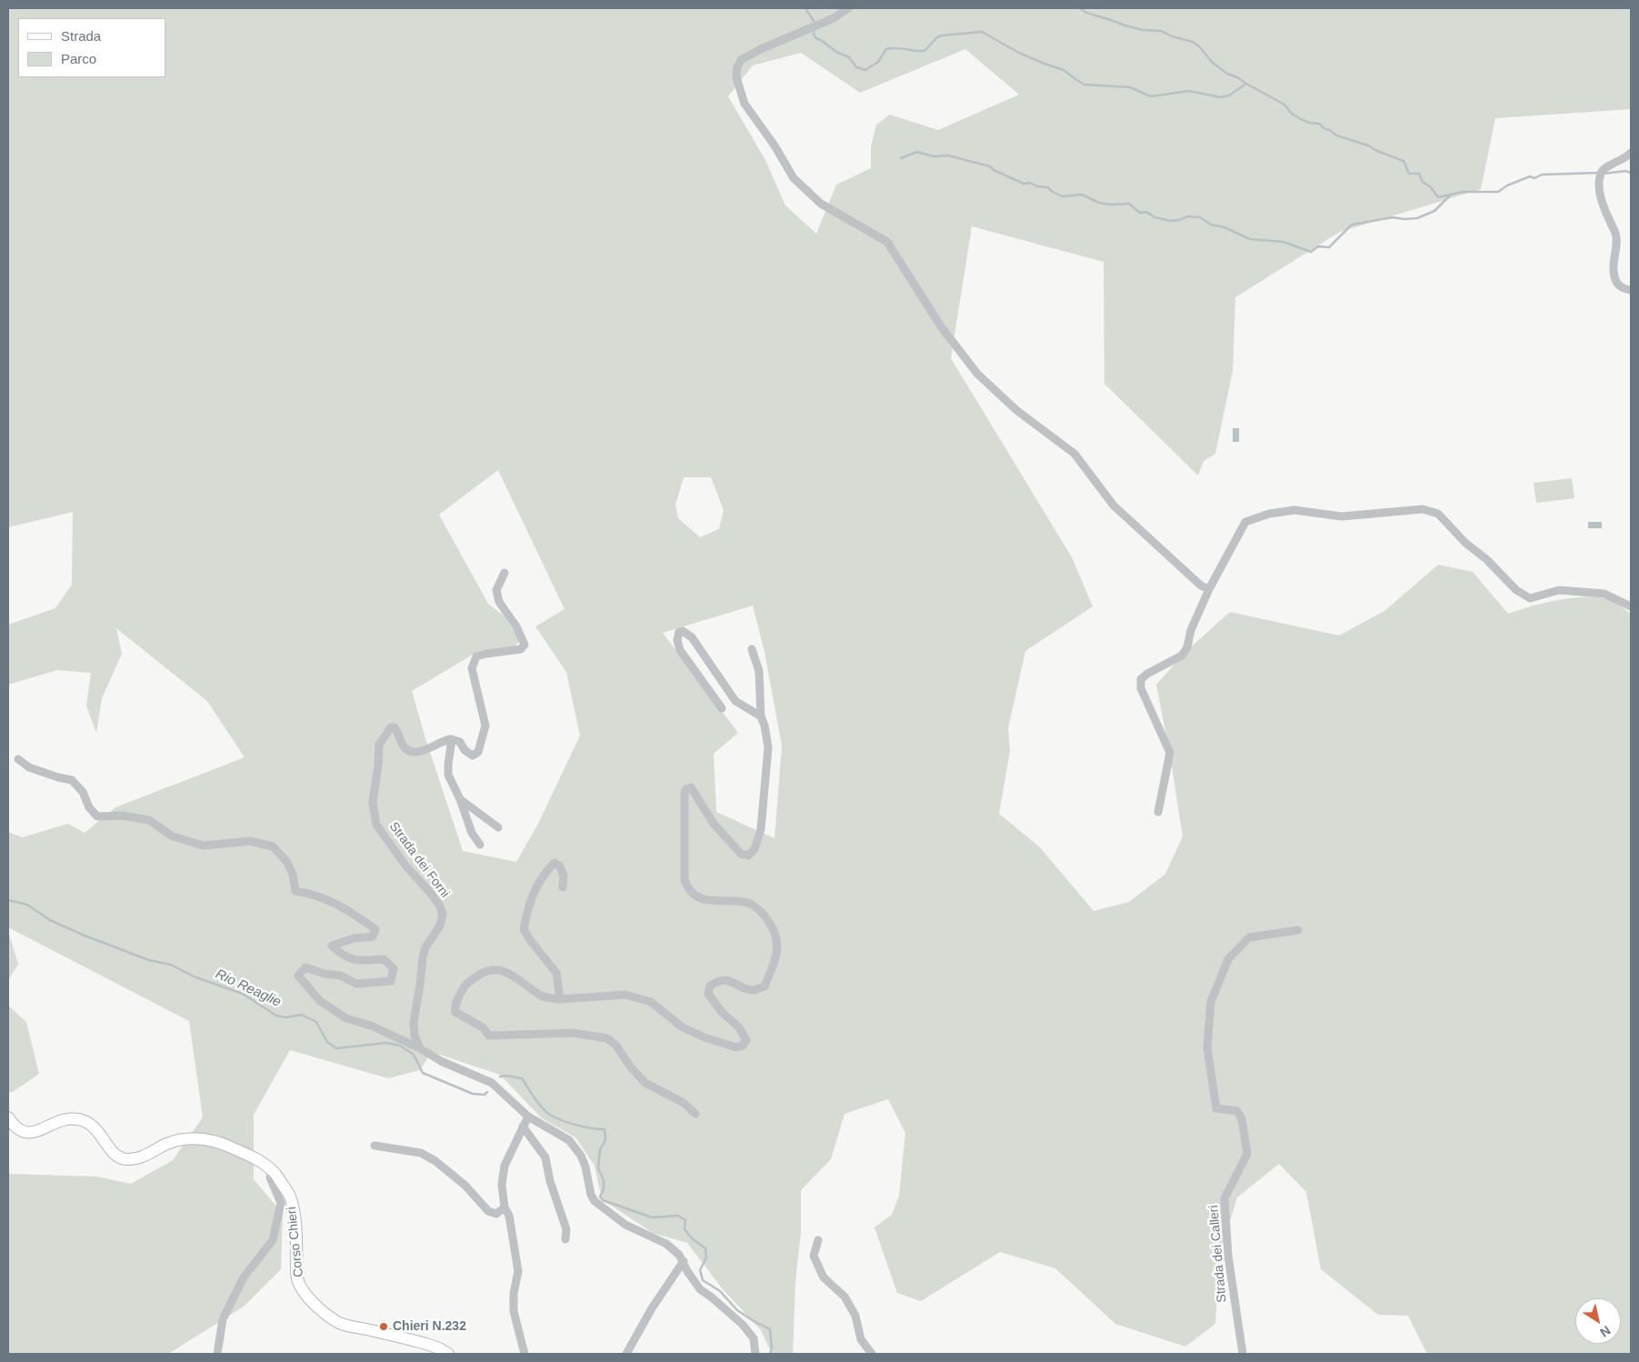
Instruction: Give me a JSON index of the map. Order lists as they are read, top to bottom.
{
  "streets": {
    "main road": ["Corso Chieri"],
    "street": ["Strada dei Forni", "Strada dei Calleri"]
  },
  "water": ["Rio Reaglie"],
  "places": ["Chieri N.232"],
  "legend": ["Strada", "Parco"],
  "north": "bottom right"
}
